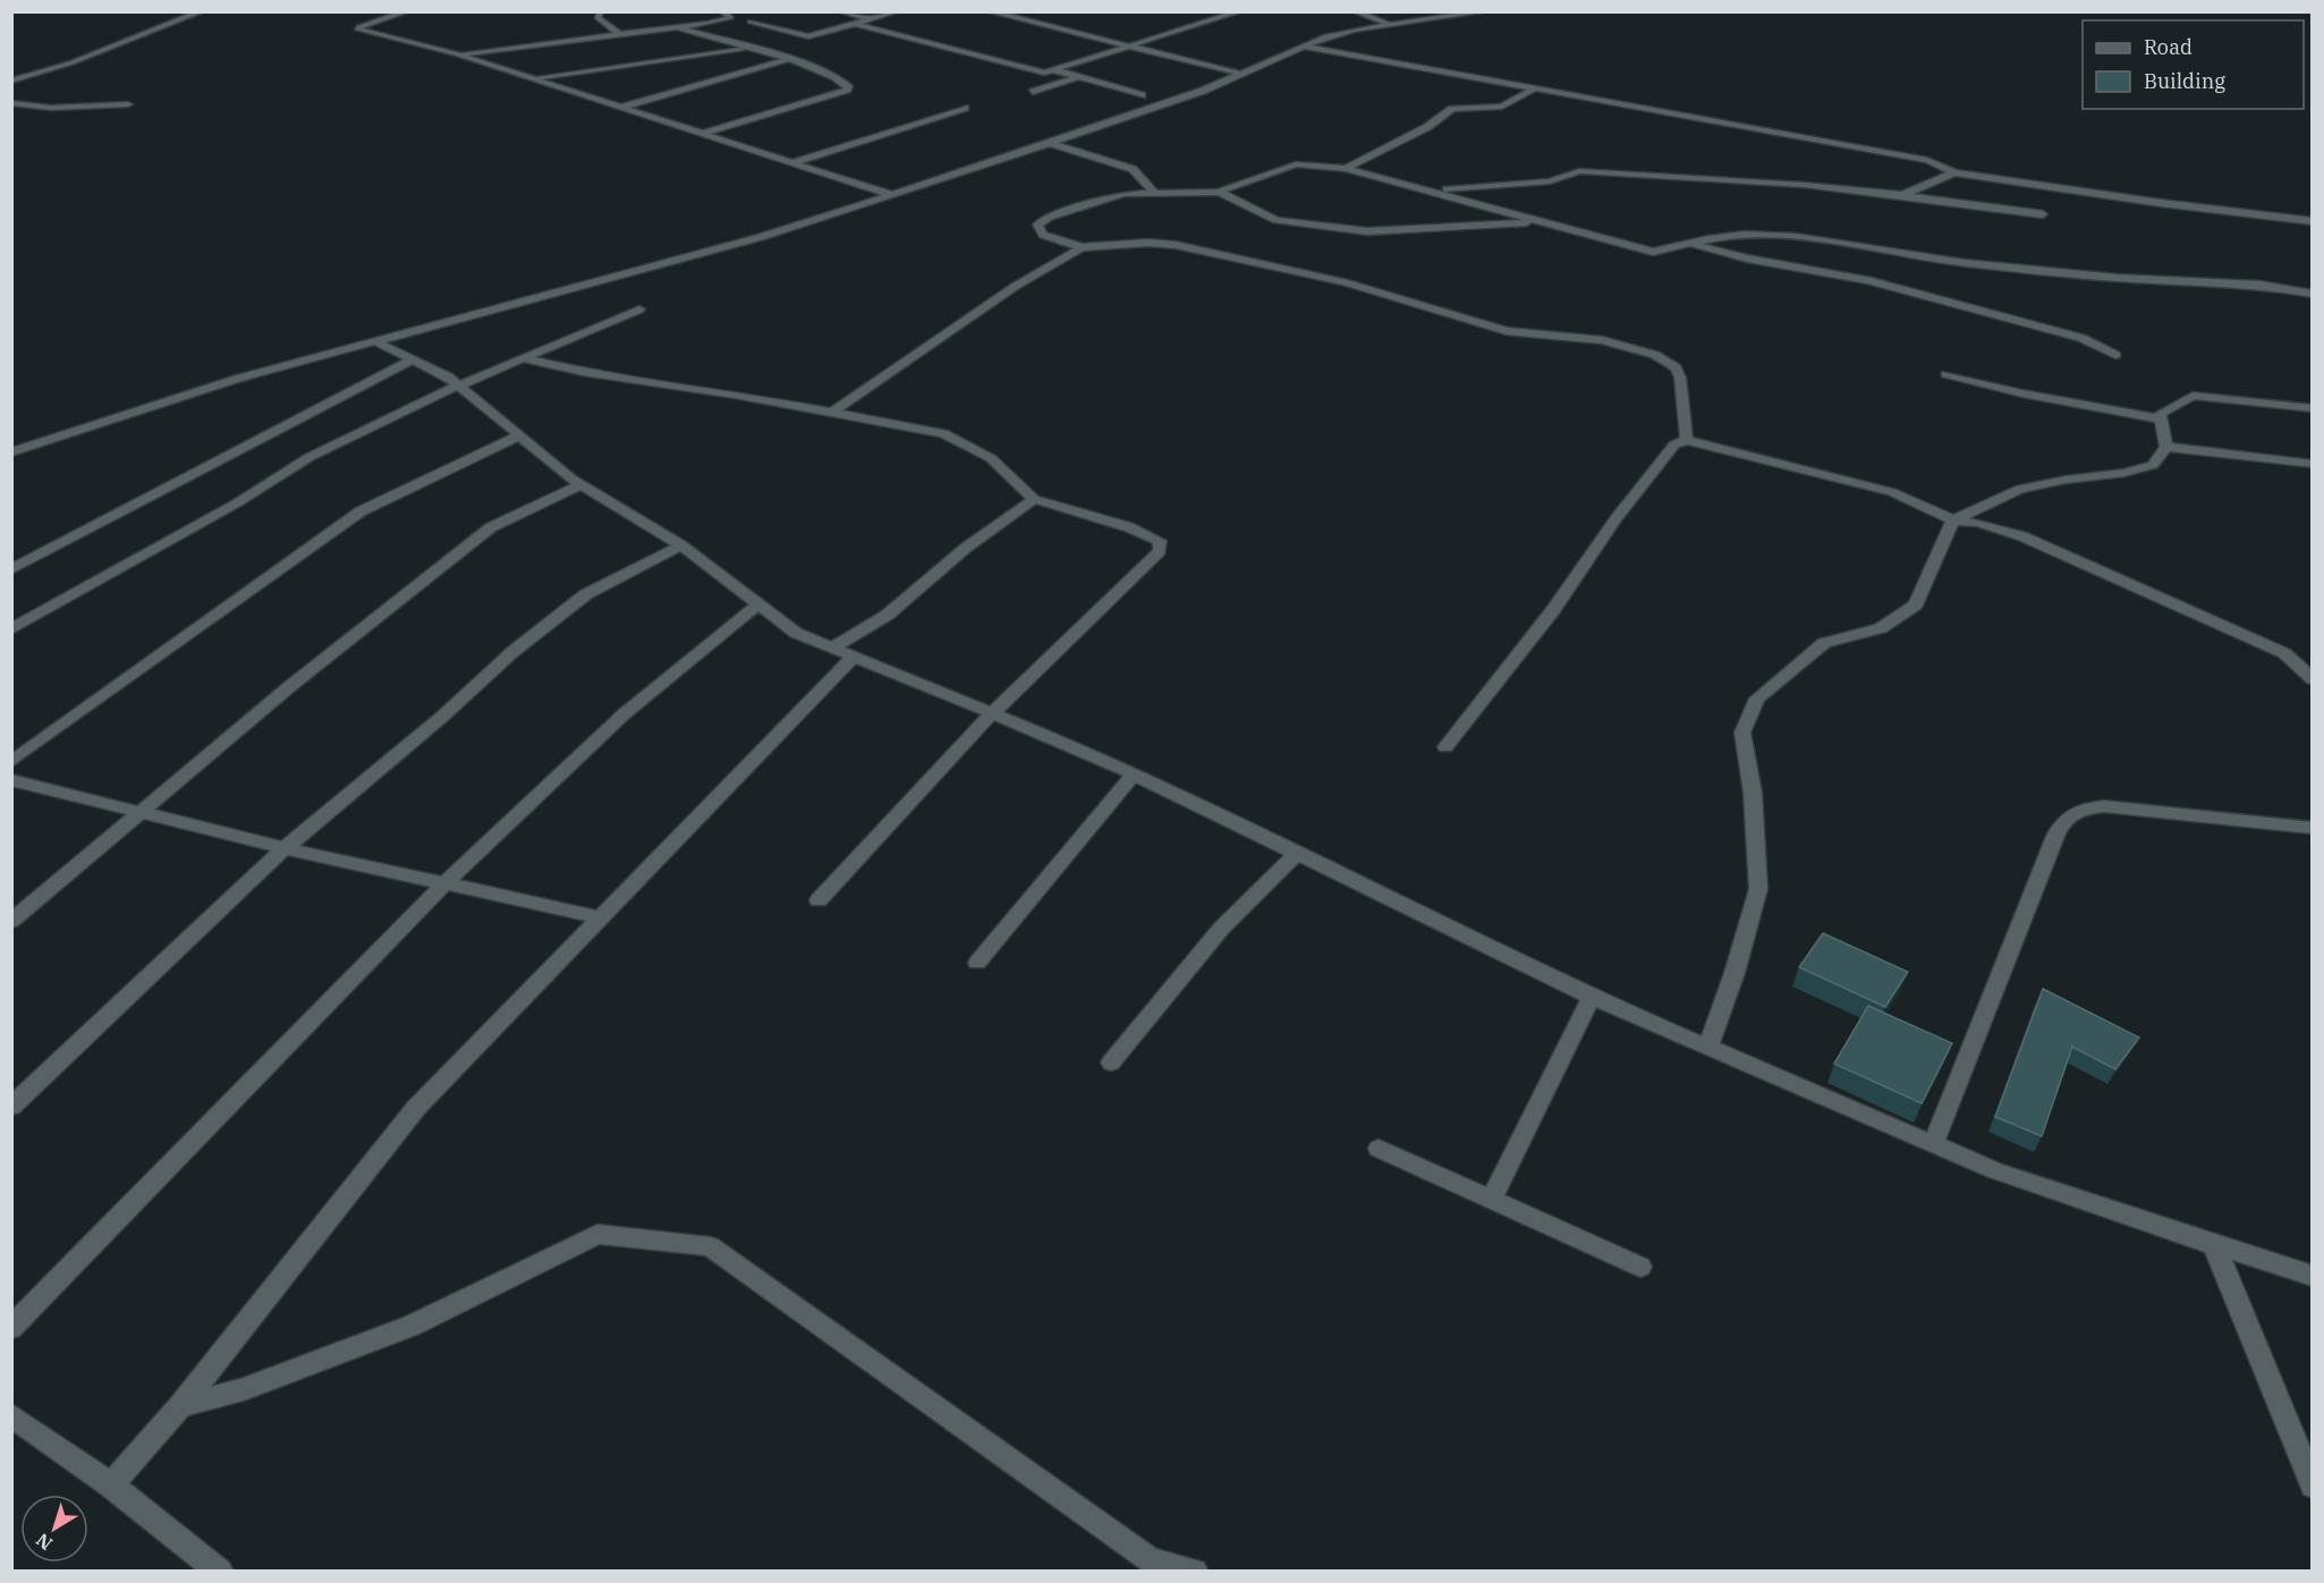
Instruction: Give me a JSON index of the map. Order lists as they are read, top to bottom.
{
  "legend": ["Road", "Building"],
  "north": "bottom left"
}
